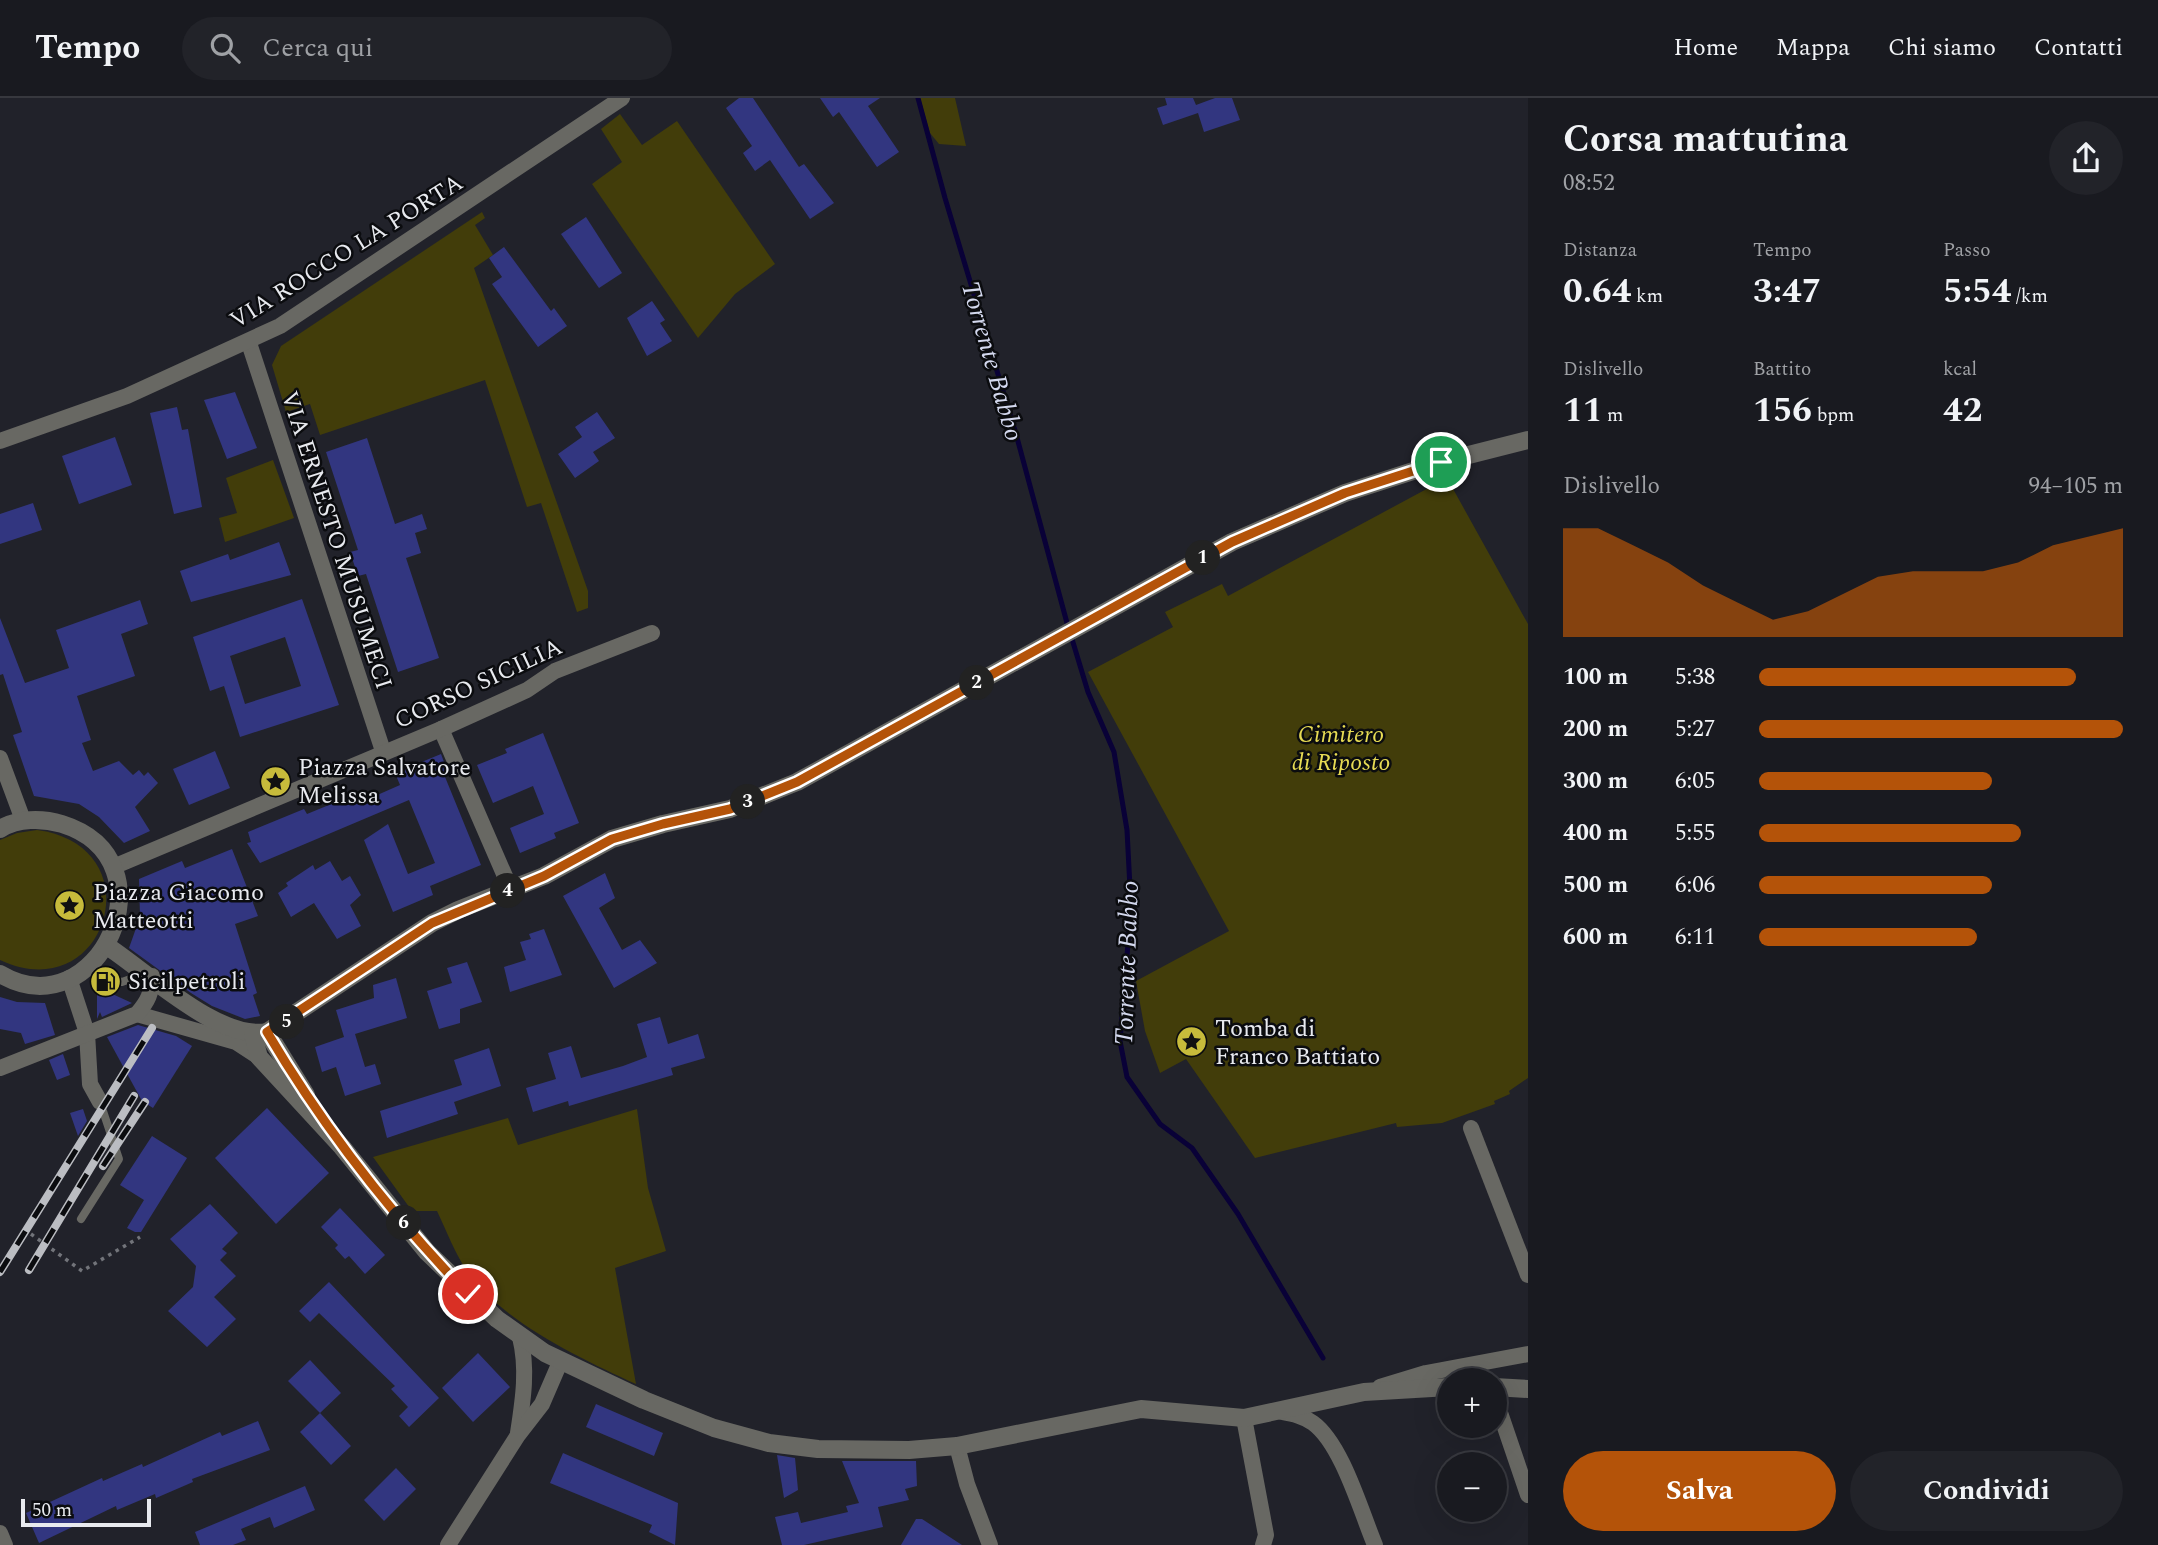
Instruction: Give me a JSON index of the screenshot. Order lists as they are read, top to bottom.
{
  "streets": {
    "street": ["VIA ROCCO LA PORTA", "VIA ERNESTO MUSUMECI", "CORSO SICILIA"]
  },
  "crossings": [
    ["VIA ROCCO LA PORTA", "VIA ERNESTO MUSUMECI"],
    ["VIA ERNESTO MUSUMECI", "CORSO SICILIA"]
  ],
  "water": ["Torrente Babbo"],
  "parks": ["Cimitero di Riposto"],
  "places": {
    "place": ["Piazza Salvatore Melissa", "Piazza Giacomo Matteotti", "Tomba di Franco Battiato"],
    "fuel station": ["Sicilpetroli"]
  },
  "scale_bar": "50 m",
  "page": {
    "header": "Tempo",
    "search": "Cerca qui",
    "nav": [
      "Home",
      "Mappa",
      "Chi siamo",
      "Contatti"
    ],
    "heading": ["Corsa mattutina", "08:52"],
    "stats": [
      ["Distanza", "0.64 km"],
      ["Tempo", "3:47"],
      ["Passo", "5:54 /km"],
      ["Dislivello", "11 m"],
      ["Battito", "156 bpm"],
      ["kcal", "42"]
    ],
    "chart": ["Dislivello", "94–105 m"],
    "pins": [
      "1",
      "2",
      "3",
      "4",
      "5",
      "6"
    ],
    "list": [
      {
        "name": "100 m",
        "note": "5:38"
      },
      {
        "name": "200 m",
        "note": "5:27"
      },
      {
        "name": "300 m",
        "note": "6:05"
      },
      {
        "name": "400 m",
        "note": "5:55"
      },
      {
        "name": "500 m",
        "note": "6:06"
      },
      {
        "name": "600 m",
        "note": "6:11"
      }
    ],
    "map_buttons": ["+", "−"],
    "buttons": ["Salva", "Condividi"],
    "scale": "50 m"
  }
}
